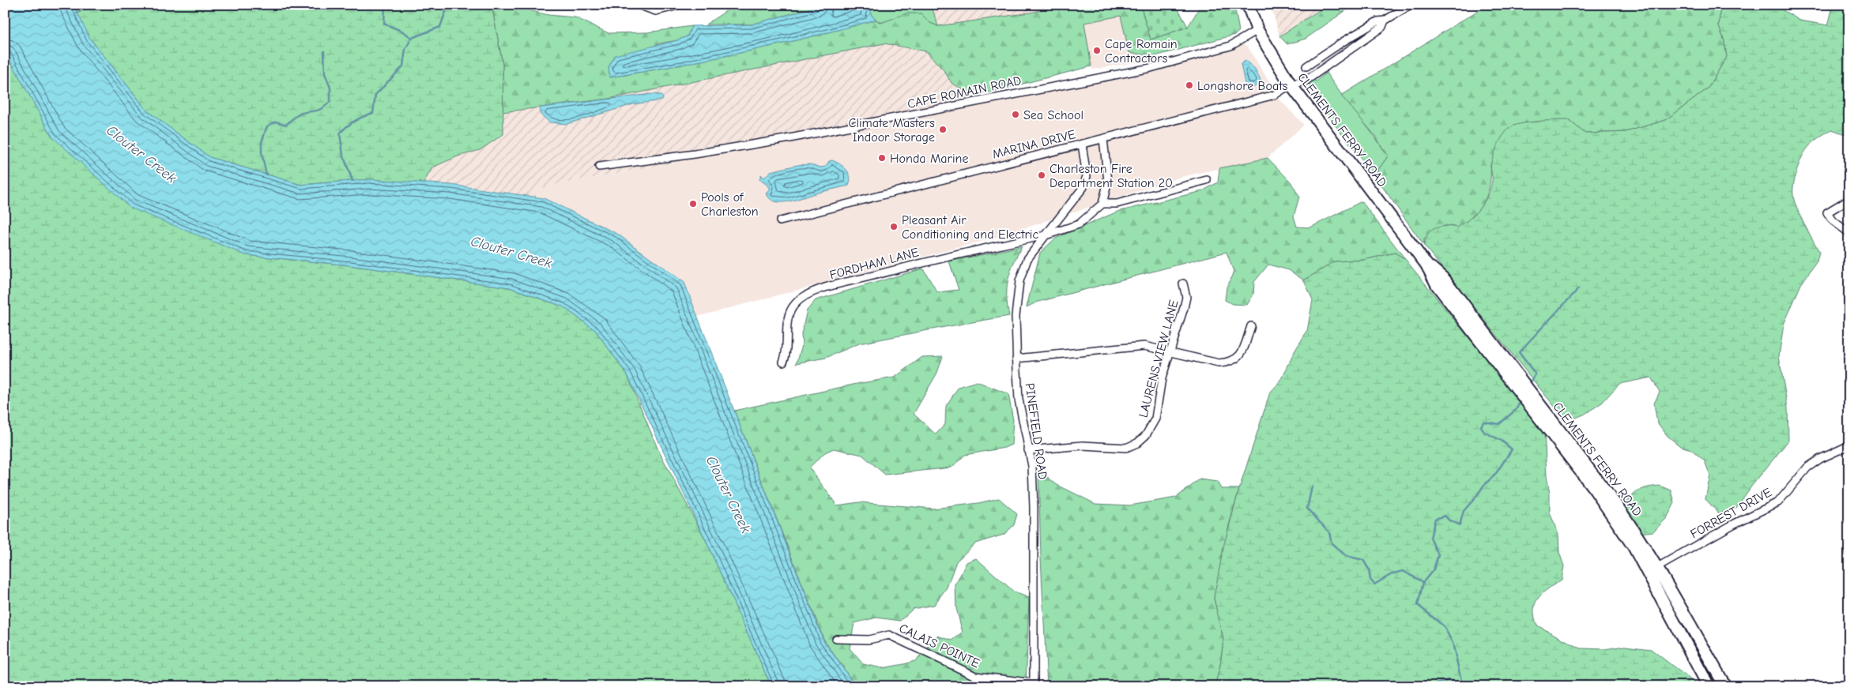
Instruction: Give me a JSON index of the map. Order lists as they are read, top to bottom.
{
  "streets": {
    "main road": ["CLEMENTS FERRY ROAD"],
    "street": [
      "CAPE ROMAIN ROAD",
      "MARINA DRIVE",
      "FORDHAM LANE",
      "LAURENS VIEW LANE",
      "PINEFIELD ROAD",
      "FORREST DRIVE",
      "CALAIS POINTE"
    ]
  },
  "crossings": [
    ["CAPE ROMAIN ROAD", "CLEMENTS FERRY ROAD"],
    ["CLEMENTS FERRY ROAD", "MARINA DRIVE"],
    ["CLEMENTS FERRY ROAD", "FORREST DRIVE"],
    ["MARINA DRIVE", "PINEFIELD ROAD"],
    ["FORDHAM LANE", "PINEFIELD ROAD"],
    ["LAURENS VIEW LANE", "PINEFIELD ROAD"],
    ["PINEFIELD ROAD", "CALAIS POINTE"]
  ],
  "water": ["Clouter Creek"],
  "places": [
    "Cape Romain Contractors",
    "Longshore Boats",
    "Sea School",
    "Climate Masters Indoor Storage",
    "Honda Marine",
    "Charleston Fire Department Station 20",
    "Pools of Charleston",
    "Pleasant Air Conditioning and Electric"
  ]
}
